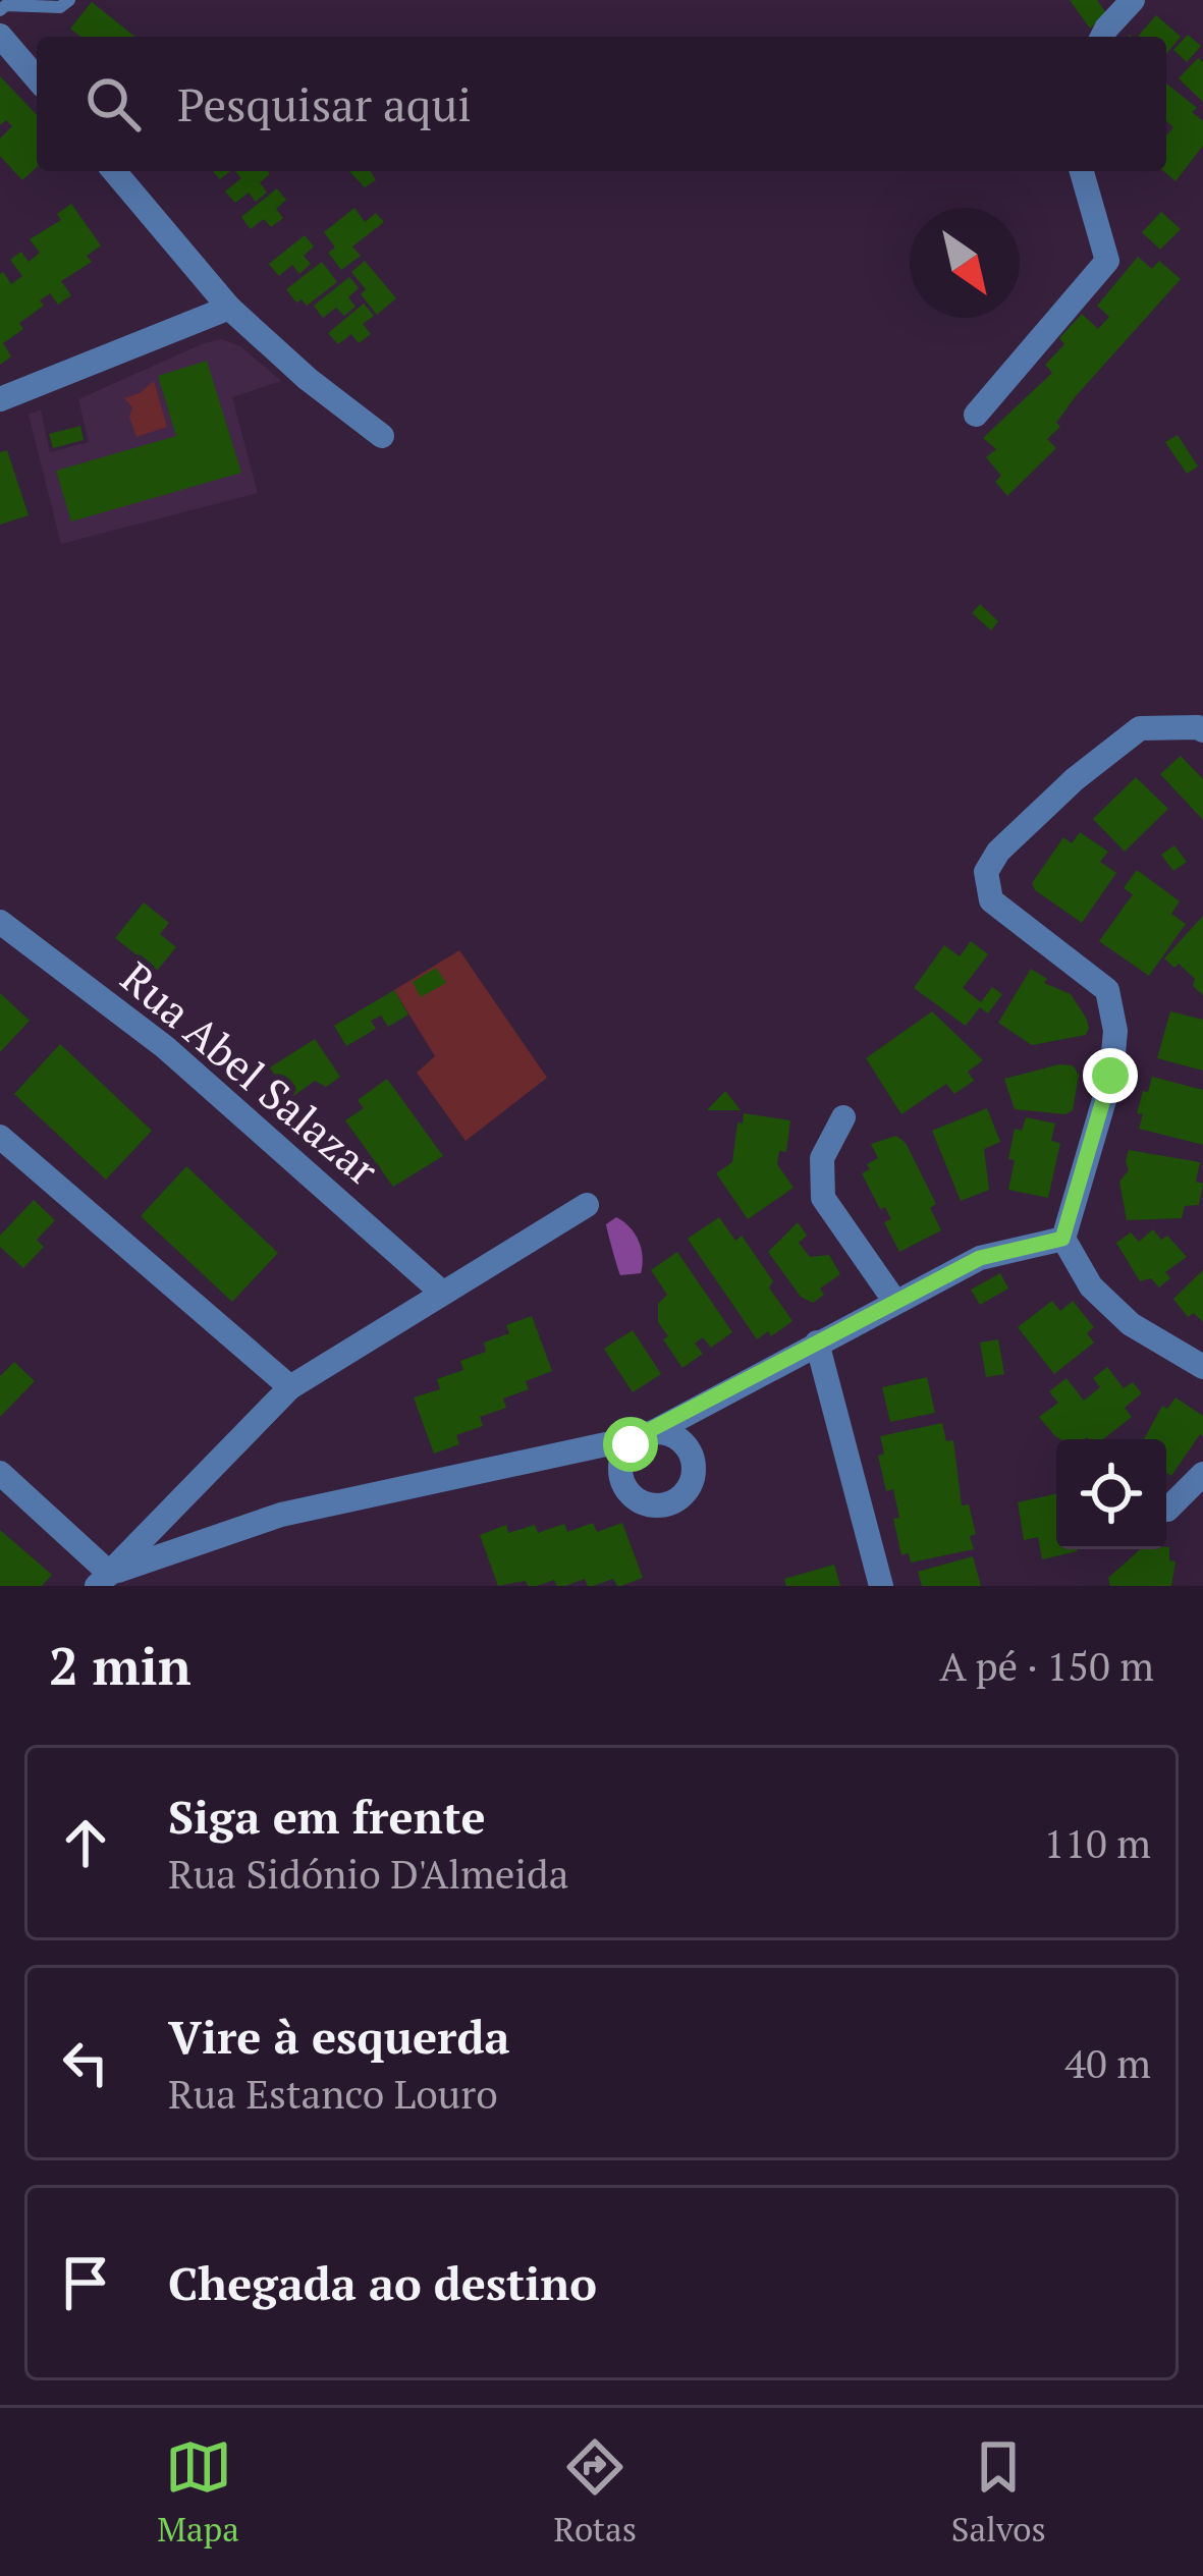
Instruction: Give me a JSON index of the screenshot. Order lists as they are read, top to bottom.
{
  "streets": {
    "street": ["Rua Abel Salazar"]
  },
  "north": "bottom right",
  "page": {
    "search": "Pesquisar aqui",
    "heading": ["2 min", "A pé · 150 m"],
    "list": [
      ["Siga em frente", "Rua Sidónio D'Almeida", "110 m"],
      ["Vire à esquerda", "Rua Estanco Louro", "40 m"],
      "Chegada ao destino"
    ],
    "nav": ["Mapa", "Rotas", "Salvos"]
  }
}
